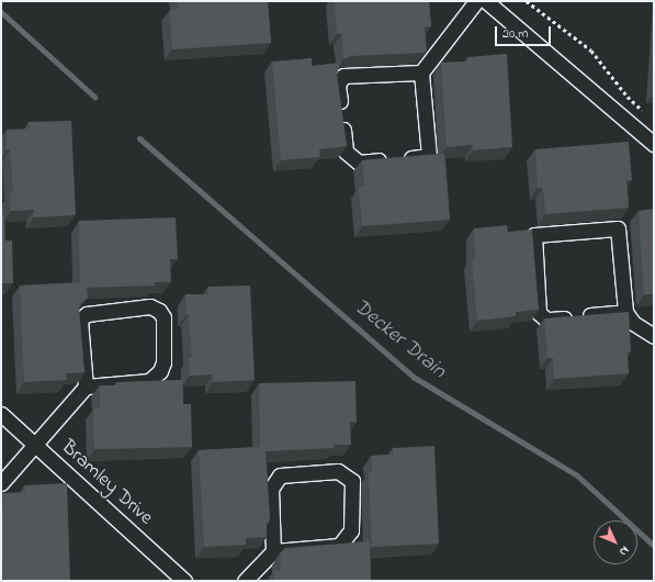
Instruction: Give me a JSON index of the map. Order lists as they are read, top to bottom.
{
  "streets": {
    "street": ["Bramley Drive"]
  },
  "water": ["Decker Drain"],
  "scale_bar": "20 m",
  "north": "bottom right"
}
